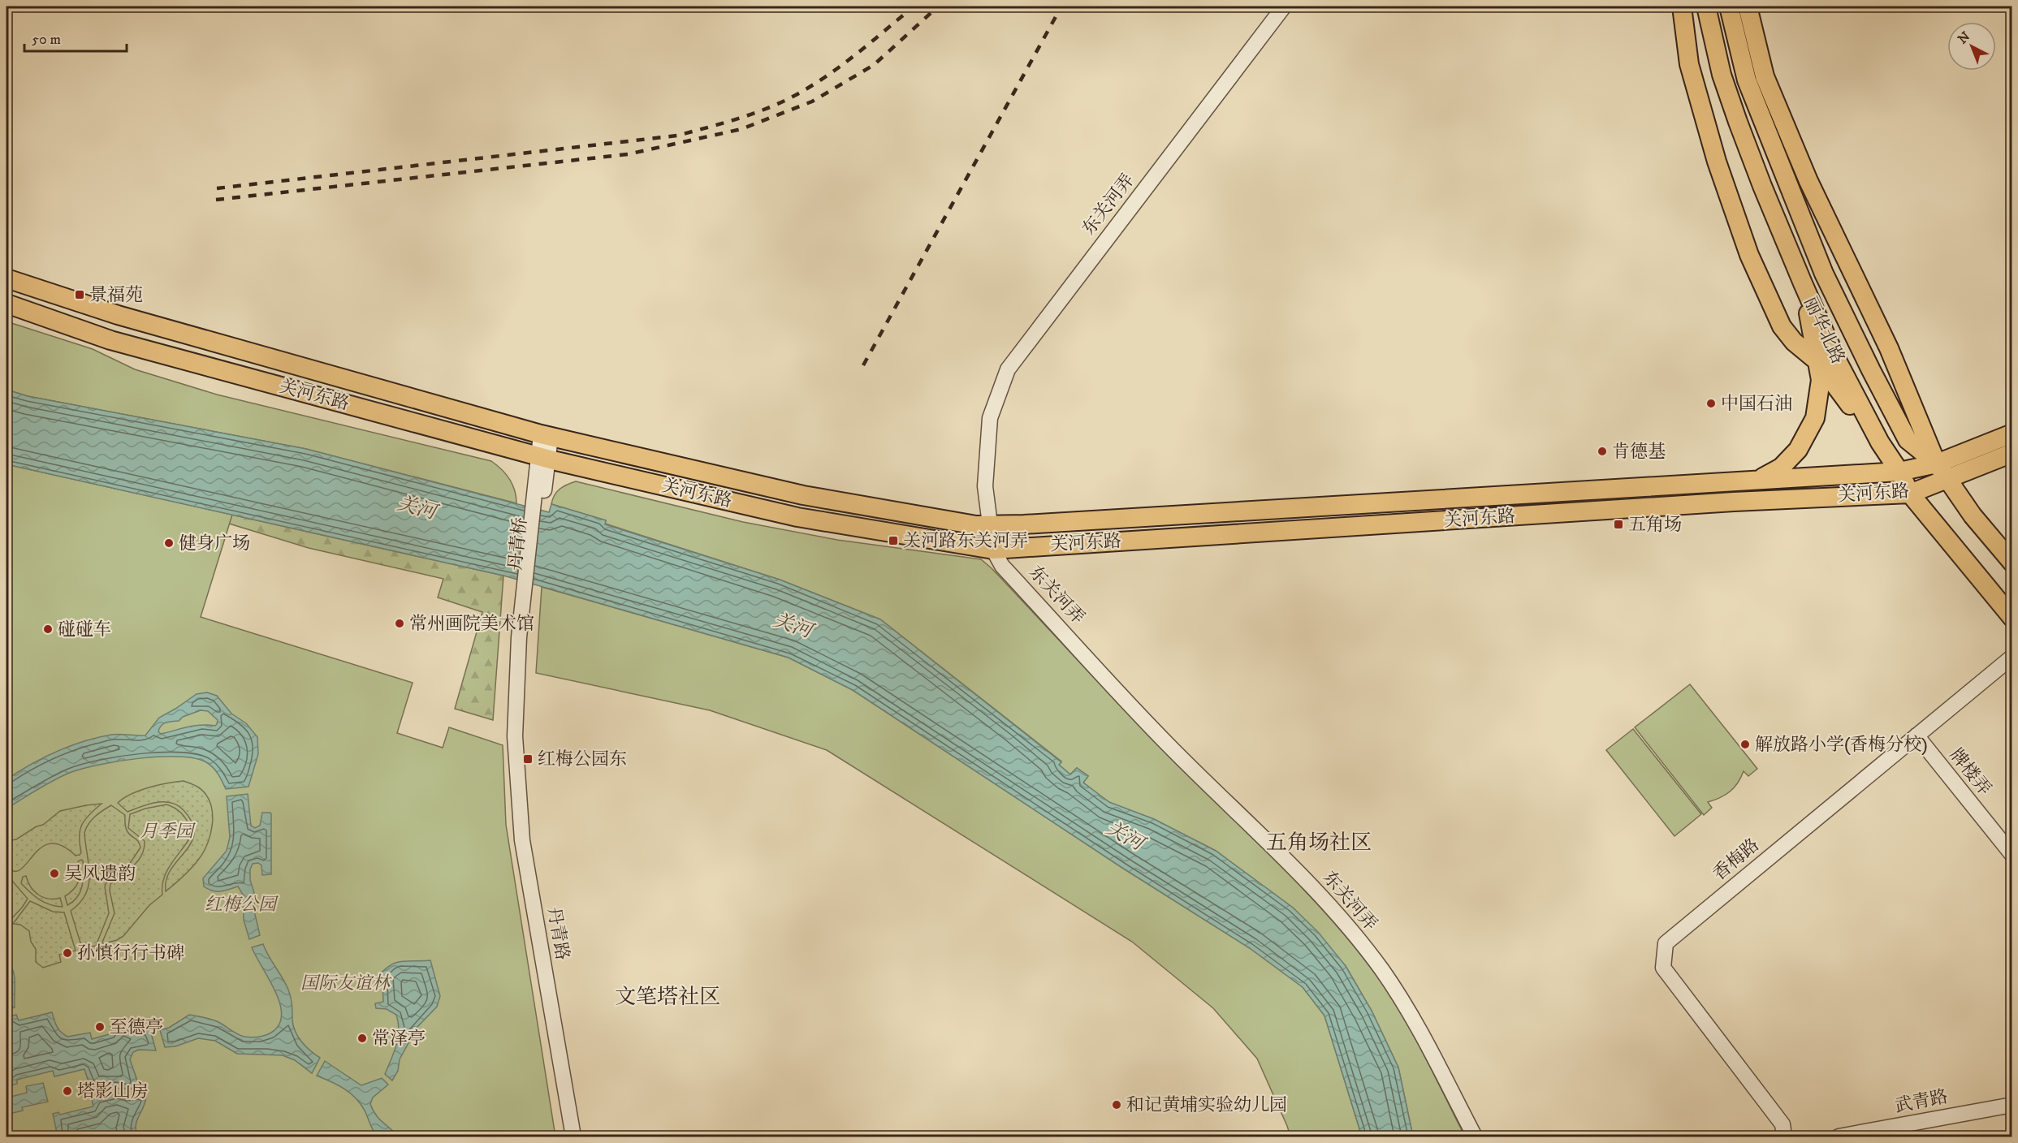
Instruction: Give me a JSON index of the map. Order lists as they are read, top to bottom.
{
  "streets": {
    "main road": ["丽华北路", "关河东路"],
    "street": [
      "东关河弄",
      "丹青桥",
      "牌楼弄",
      "香梅路",
      "丹青路",
      "武青路"
    ]
  },
  "crossings": [
    ["东关河弄", "关河东路"],
    ["丽华北路", "关河东路"],
    ["关河东路", "丹青桥"],
    ["丹青桥", "丹青路"],
    ["牌楼弄", "香梅路"]
  ],
  "districts": ["五角场社区", "文笔塔社区"],
  "water": ["关河"],
  "parks": ["月季园", "红梅公园", "国际友谊林"],
  "places": {
    "transit": [
      "景福苑",
      "五角场",
      "关河路东关河弄",
      "红梅公园东"
    ],
    "other": [
      "中国石油",
      "肯德基",
      "健身广场",
      "常州画院美术馆",
      "碰碰车",
      "解放路小学(香梅分校)",
      "吴风遗韵",
      "孙慎行行书碑",
      "至德亭",
      "常泽亭",
      "塔影山房",
      "和记黄埔实验幼儿园"
    ]
  },
  "scale_bar": "50 m",
  "north": "top left"
}
